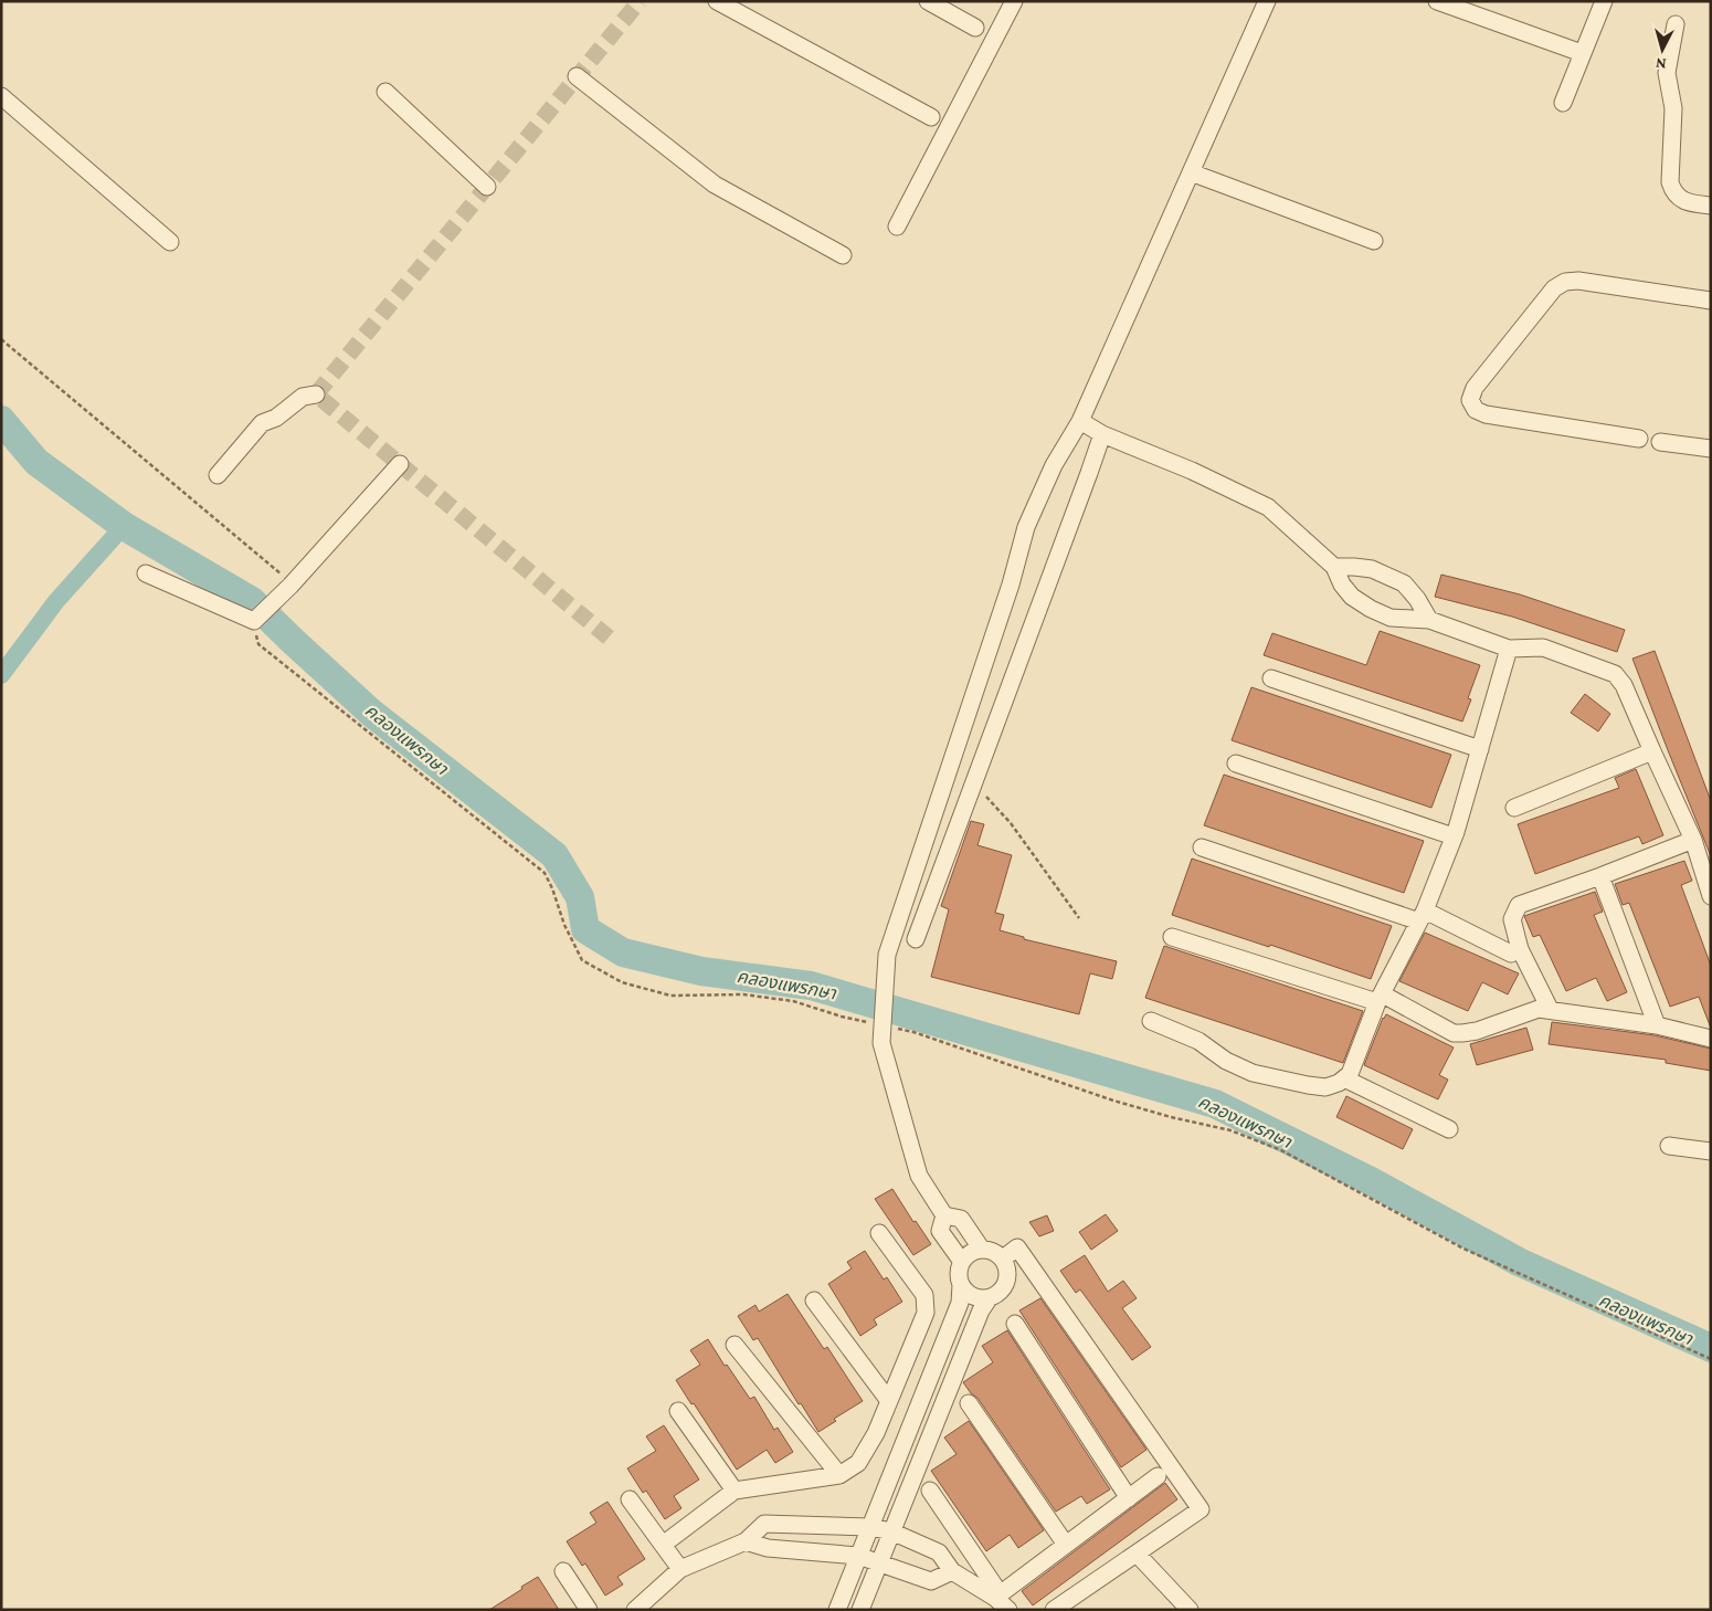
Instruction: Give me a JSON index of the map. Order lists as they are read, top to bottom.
{
  "water": ["คลองแพรกษา"],
  "north": "bottom"
}
